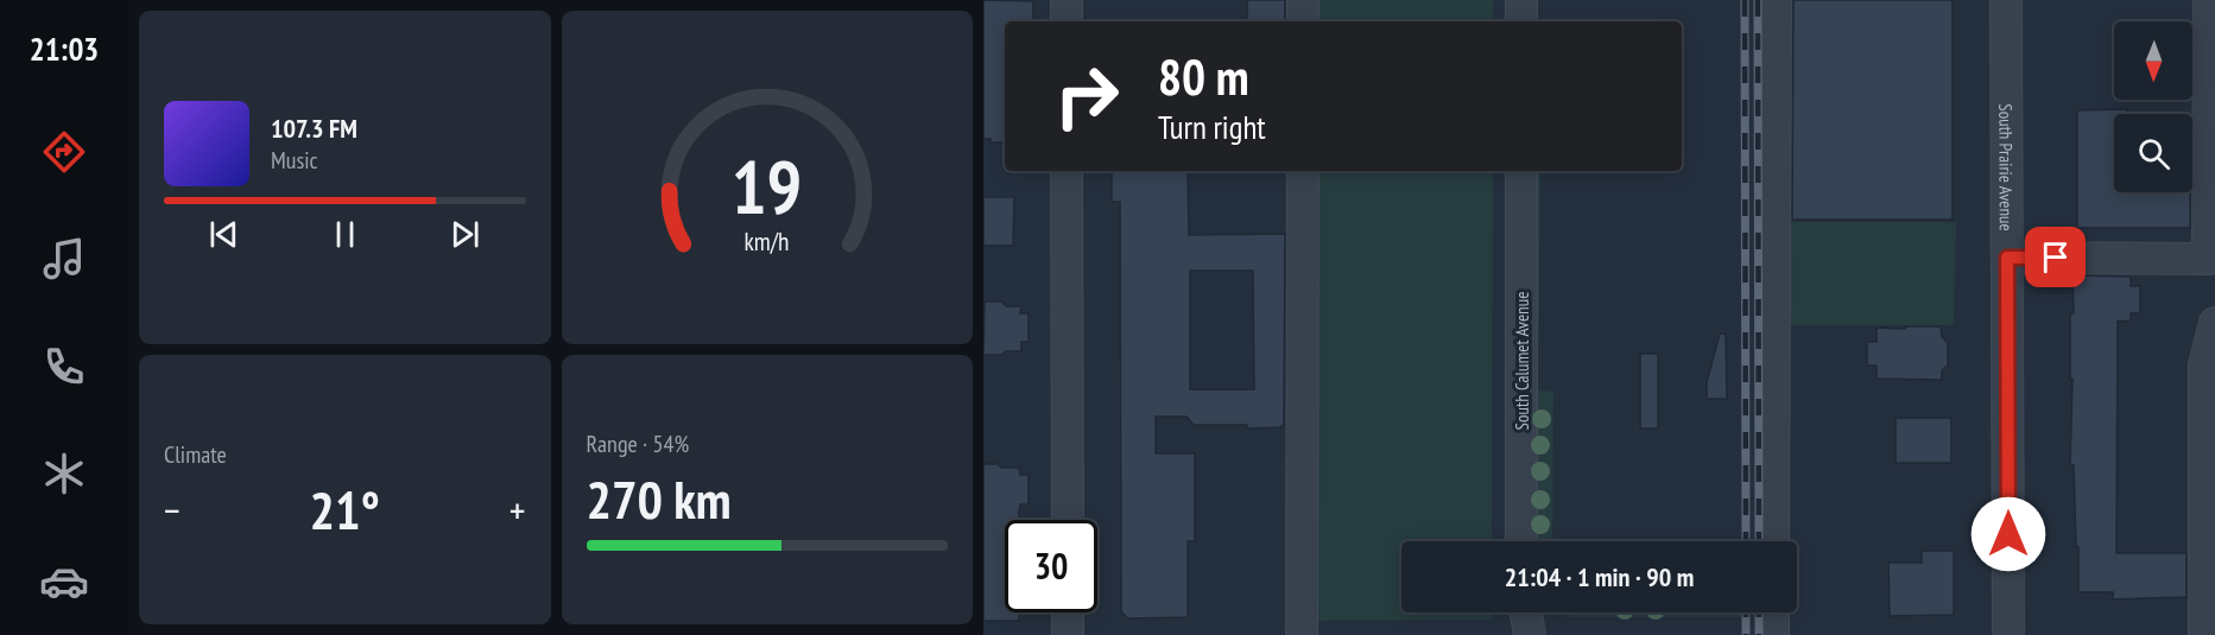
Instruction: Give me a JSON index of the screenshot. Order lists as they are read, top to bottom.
{
  "streets": {
    "street": ["South Prairie Avenue", "South Calumet Avenue"]
  },
  "north": "bottom",
  "page": {
    "tabs": "21:03",
    "turn": ["80 m", "Turn right"],
    "song": ["107.3 FM", "Music"],
    "tile": [
      "Climate",
      ["Range · 54%", "270 km"]
    ],
    "heat": ["−", "21°", "+"],
    "limit": "30",
    "trip": "21:04 · 1 min · 90 m",
    "gauge": ["19", "km/h"]
  }
}
